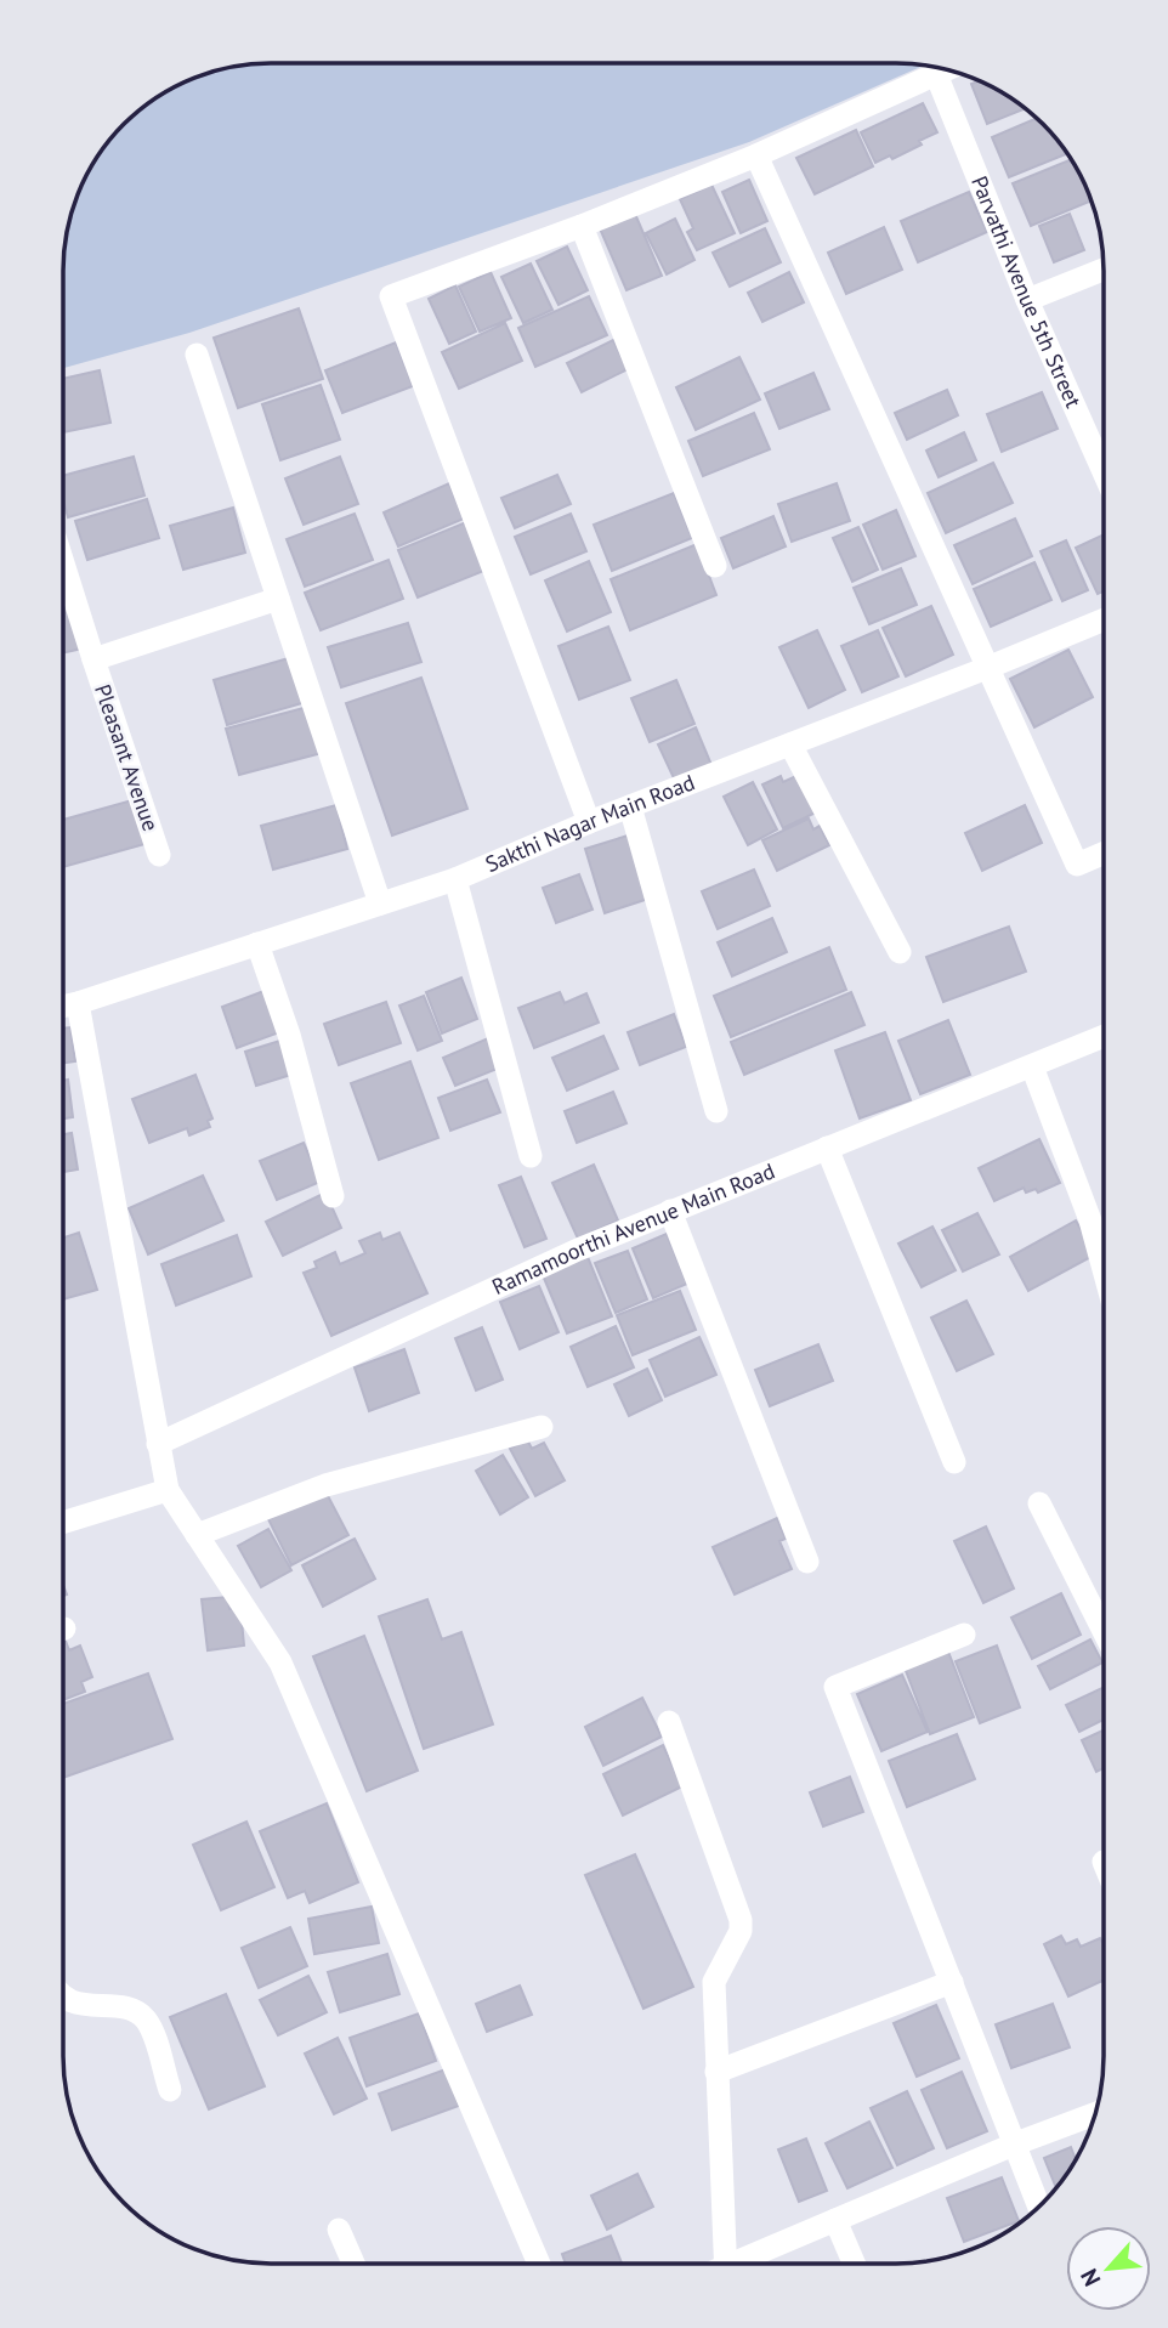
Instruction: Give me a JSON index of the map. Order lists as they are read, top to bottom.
{
  "streets": {
    "street": [
      "Parvathi Avenue 5th Street",
      "Pleasant Avenue",
      "Sakthi Nagar Main Road",
      "Ramamoorthi Avenue Main Road"
    ]
  },
  "north": "bottom left"
}
